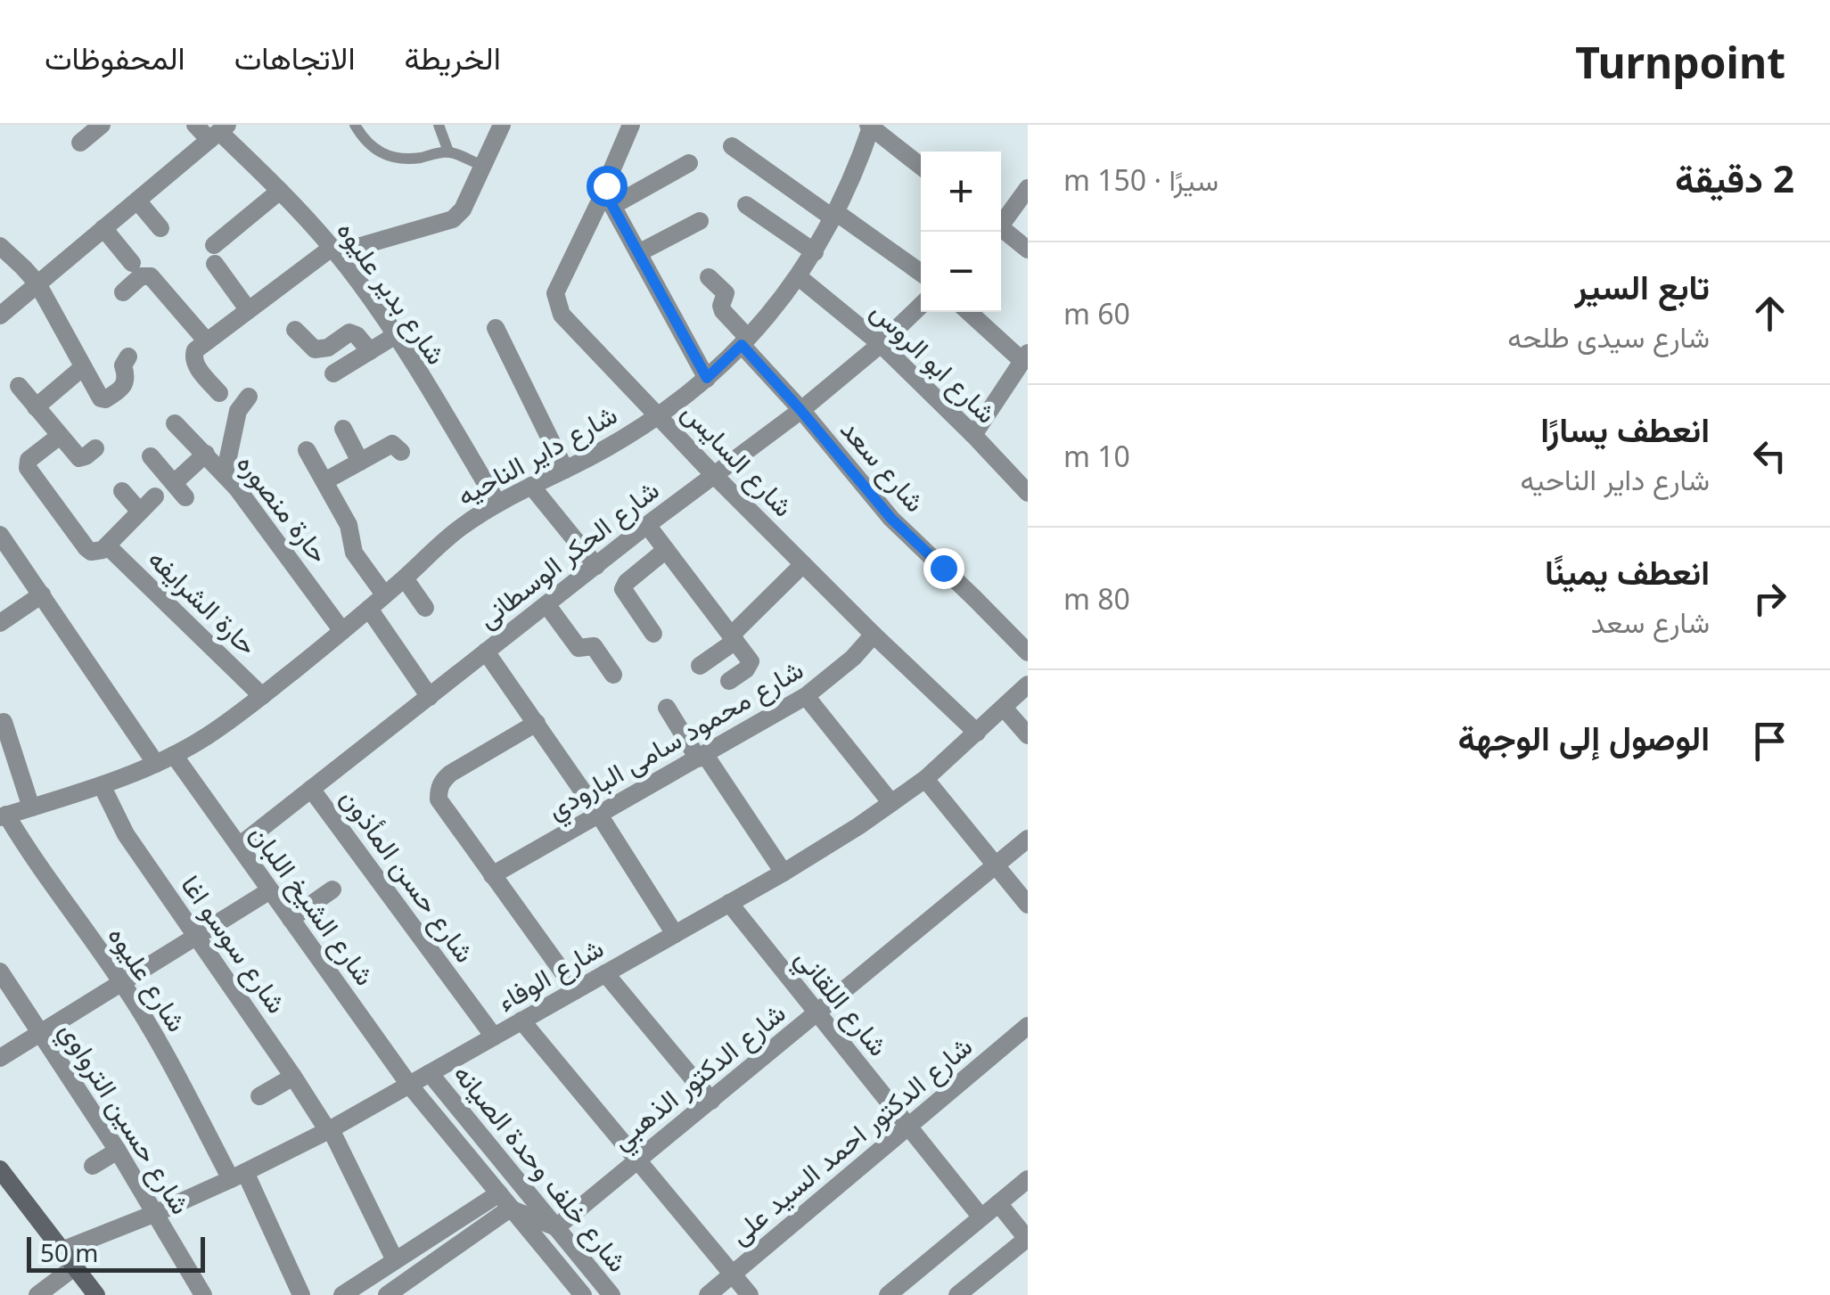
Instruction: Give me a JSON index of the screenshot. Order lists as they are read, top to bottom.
{
  "streets": {
    "street": [
      "شارع بدير عليوه",
      "شارع ابو الروس",
      "شارع داير الناحيه",
      "شارع السايس",
      "شارع سعد",
      "حارة منصوره",
      "شارع الحكر الوسطانى",
      "حارة الشرايفه",
      "شارع محمود سامى البارودي",
      "شارع حسن المأذون",
      "شارع الشيخ اللبان",
      "شارع سوسو اغا",
      "شارع الوفاء",
      "شارع عليوه",
      "شارع اللقاني",
      "شارع الدكتور الذهبي",
      "شارع حسين الترواوي",
      "شارع الدكتور احمد السيد على",
      "شارع خلف وحدة الصيانه"
    ]
  },
  "crossings": [
    ["شارع بدير عليوه", "شارع داير الناحيه"],
    ["شارع ابو الروس", "شارع داير الناحيه"],
    ["شارع ابو الروس", "شارع الحكر الوسطانى"],
    ["شارع داير الناحيه", "شارع السايس"],
    ["شارع داير الناحيه", "شارع سعد"],
    ["شارع داير الناحيه", "حارة منصوره"],
    ["شارع داير الناحيه", "حارة الشرايفه"],
    ["شارع داير الناحيه", "شارع الشيخ اللبان"],
    ["شارع داير الناحيه", "شارع سوسو اغا"],
    ["شارع داير الناحيه", "شارع عليوه"],
    ["شارع السايس", "شارع الحكر الوسطانى"],
    ["شارع السايس", "شارع محمود سامى البارودي"],
    ["شارع السايس", "شارع الوفاء"],
    ["شارع سعد", "شارع الحكر الوسطانى"],
    ["شارع الحكر الوسطانى", "شارع حسن المأذون"],
    ["شارع الحكر الوسطانى", "شارع الشيخ اللبان"],
    ["شارع حسن المأذون", "شارع الوفاء"],
    ["شارع الشيخ اللبان", "شارع الوفاء"],
    ["شارع الشيخ اللبان", "شارع خلف وحدة الصيانه"],
    ["شارع سوسو اغا", "شارع الوفاء"],
    ["شارع الوفاء", "شارع عليوه"],
    ["شارع الوفاء", "شارع اللقاني"],
    ["شارع الوفاء", "شارع حسين الترواوي"],
    ["شارع الوفاء", "شارع خلف وحدة الصيانه"],
    ["شارع اللقاني", "شارع الدكتور الذهبي"],
    ["شارع اللقاني", "شارع الدكتور احمد السيد على"],
    ["شارع الدكتور الذهبي", "شارع خلف وحدة الصيانه"]
  ],
  "scale_bar": "50 m",
  "page": {
    "header": "Turnpoint",
    "nav": ["الخريطة", "الاتجاهات", "المحفوظات"],
    "heading": ["2 دقيقة", "سيرًا · 150 m"],
    "map_buttons": ["+", "−"],
    "list": [
      ["تابع السير", "شارع سيدى طلحه", "60 m"],
      ["انعطف يسارًا", "شارع داير الناحيه", "10 m"],
      ["انعطف يمينًا", "شارع سعد", "80 m"],
      "الوصول إلى الوجهة"
    ],
    "scale": "50 m"
  }
}
